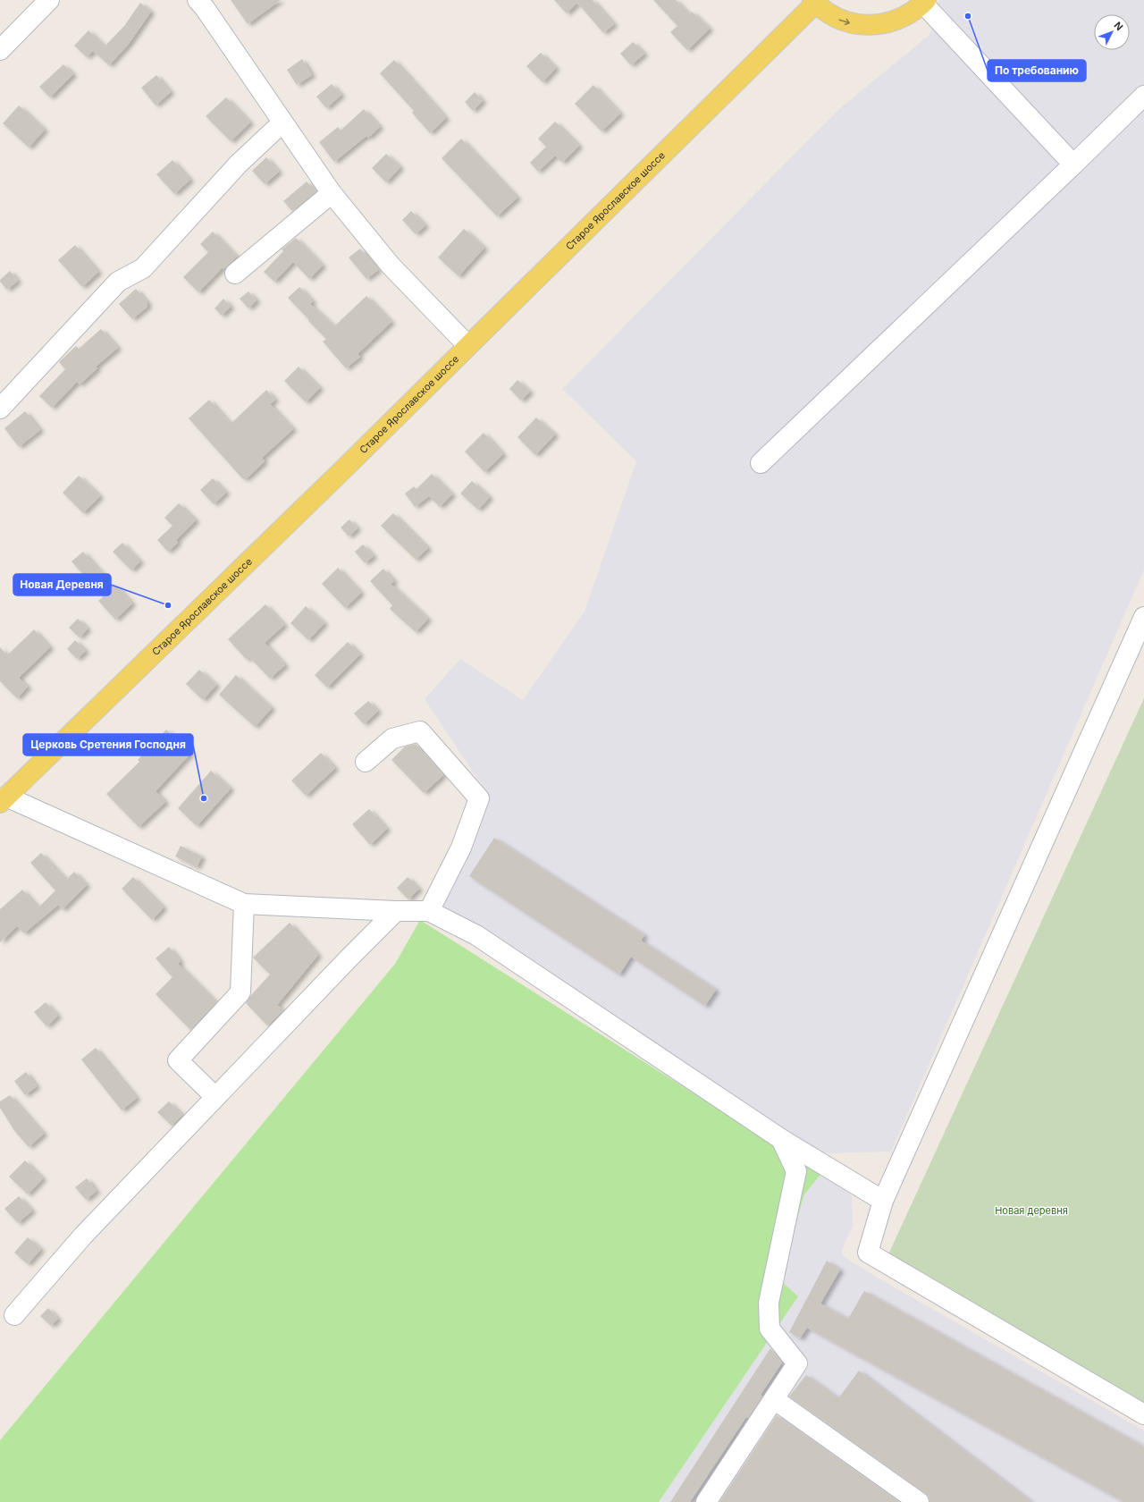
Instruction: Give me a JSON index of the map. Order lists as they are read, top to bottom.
{
  "streets": {
    "main road": ["Старое Ярославское шоссе"]
  },
  "parks": ["Новая деревня"],
  "places": ["По требованию", "Новая Деревня", "Церковь Сретения Господня"],
  "north": "top right"
}
